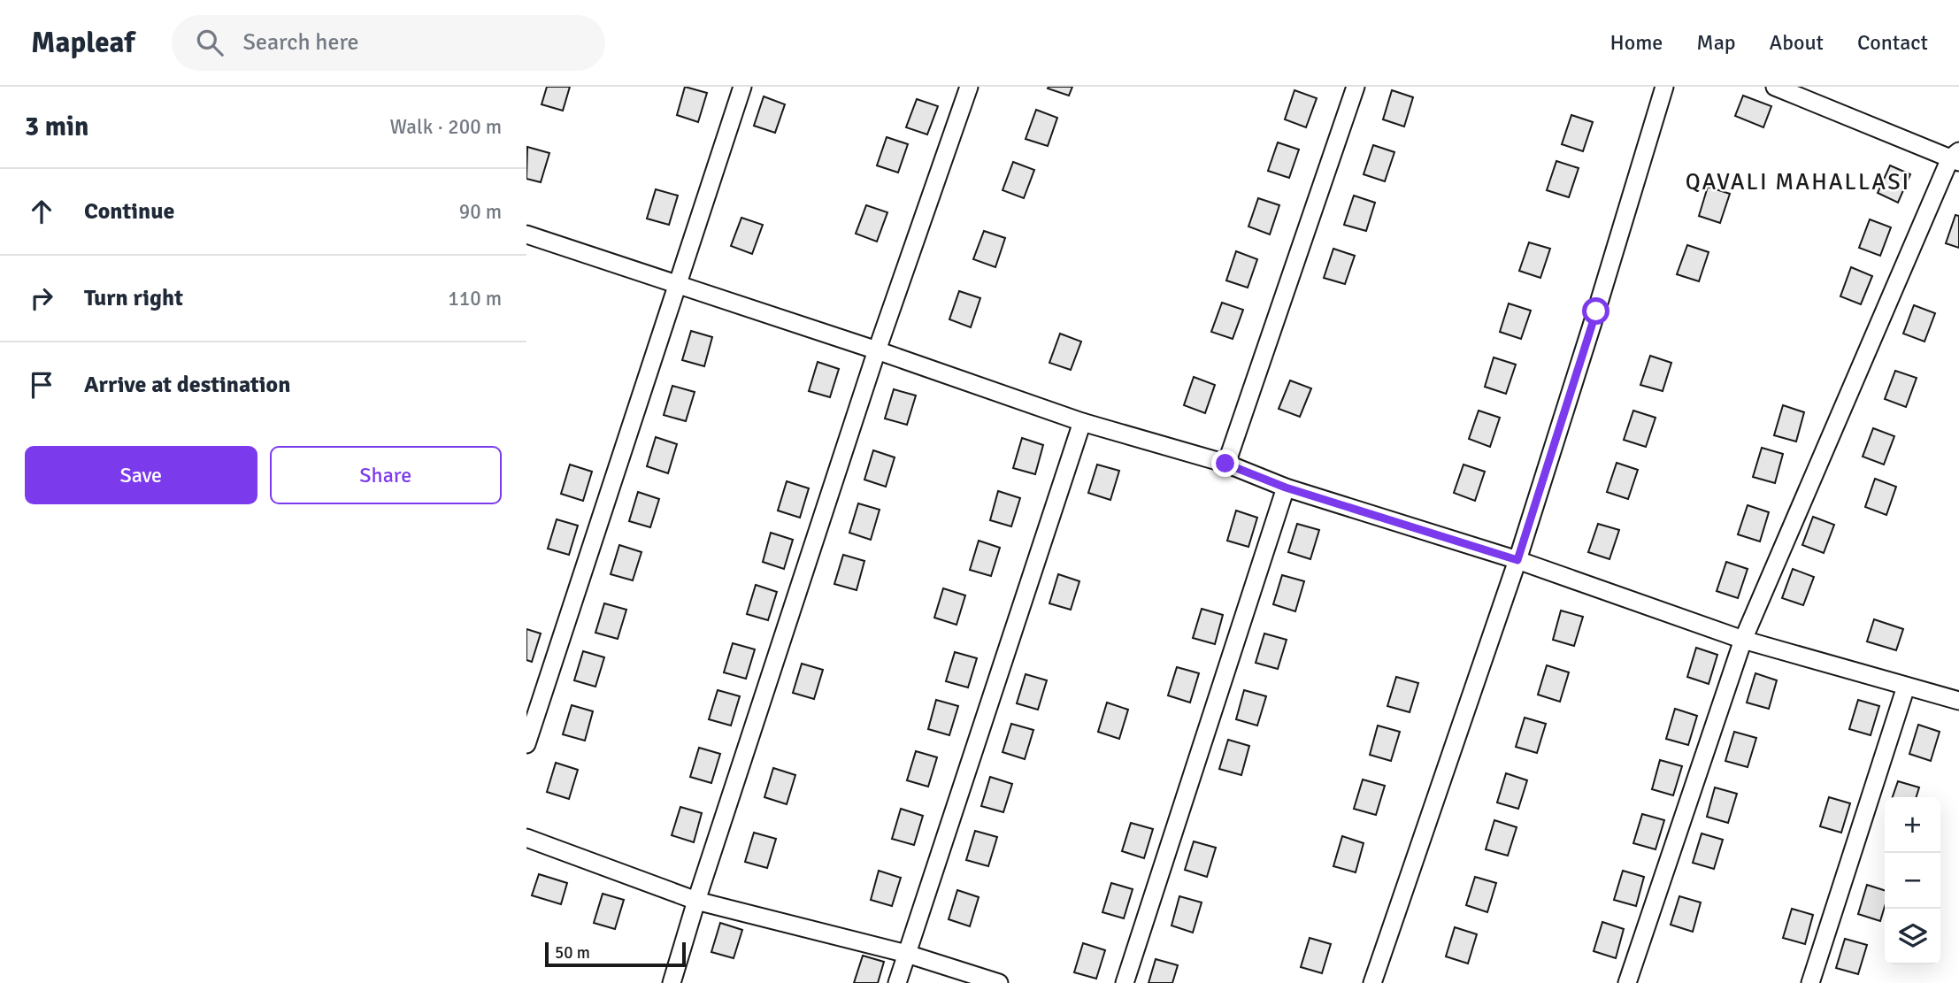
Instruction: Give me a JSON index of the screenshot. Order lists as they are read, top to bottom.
{
  "districts": ["QAVALI MAHALLASI"],
  "scale_bar": "50 m",
  "page": {
    "header": "Mapleaf",
    "search": "Search here",
    "nav": [
      "Home",
      "Map",
      "About",
      "Contact"
    ],
    "heading": ["3 min", "Walk · 200 m"],
    "list": [
      ["Continue", "90 m"],
      ["Turn right", "110 m"],
      "Arrive at destination"
    ],
    "buttons": ["Save", "Share"],
    "map_buttons": ["+", "−"],
    "scale": "50 m"
  }
}
